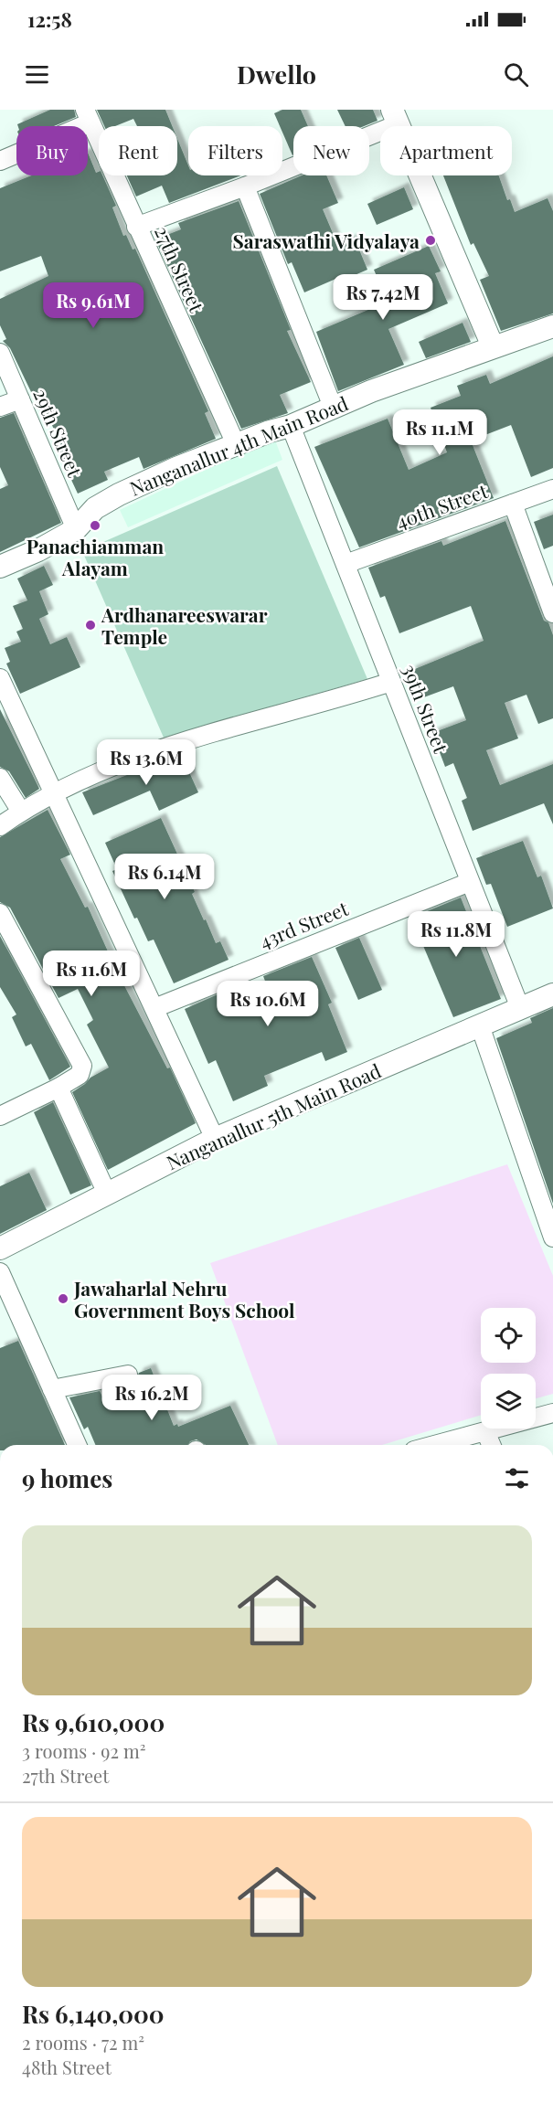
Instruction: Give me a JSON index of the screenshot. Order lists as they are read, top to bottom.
{
  "streets": {
    "street": [
      "27th Street",
      "29th Street",
      "Nanganallur 4th Main Road",
      "40th Street",
      "39th Street",
      "43rd Street",
      "Nanganallur 5th Main Road"
    ]
  },
  "crossings": [
    ["27th Street", "Nanganallur 4th Main Road"],
    ["29th Street", "Nanganallur 4th Main Road"],
    ["Nanganallur 4th Main Road", "39th Street"],
    ["40th Street", "39th Street"],
    ["39th Street", "43rd Street"],
    ["39th Street", "Nanganallur 5th Main Road"]
  ],
  "places": [
    "Saraswathi Vidyalaya",
    "Panachiamman Alayam",
    "Ardhanareeswarar Temple",
    "Jawaharlal Nehru Government Boys School"
  ],
  "page": {
    "status": "12:58",
    "header": "Dwello",
    "chip": [
      "Buy",
      "Rent",
      "Filters",
      "New",
      "Apartment"
    ],
    "price": [
      "Rs 7.42M",
      "Rs 9.61M",
      "Rs 11.1M",
      "Rs 13.6M",
      "Rs 6.14M",
      "Rs 11.8M",
      "Rs 11.6M",
      "Rs 10.6M",
      "Rs 16.2M"
    ],
    "heading": "9 homes",
    "list": [
      {
        "name": "Rs 9,610,000",
        "note": "3 rooms · 92 m² · 27th Street"
      },
      {
        "name": "Rs 6,140,000",
        "note": "2 rooms · 72 m² · 48th Street"
      }
    ]
  }
}
